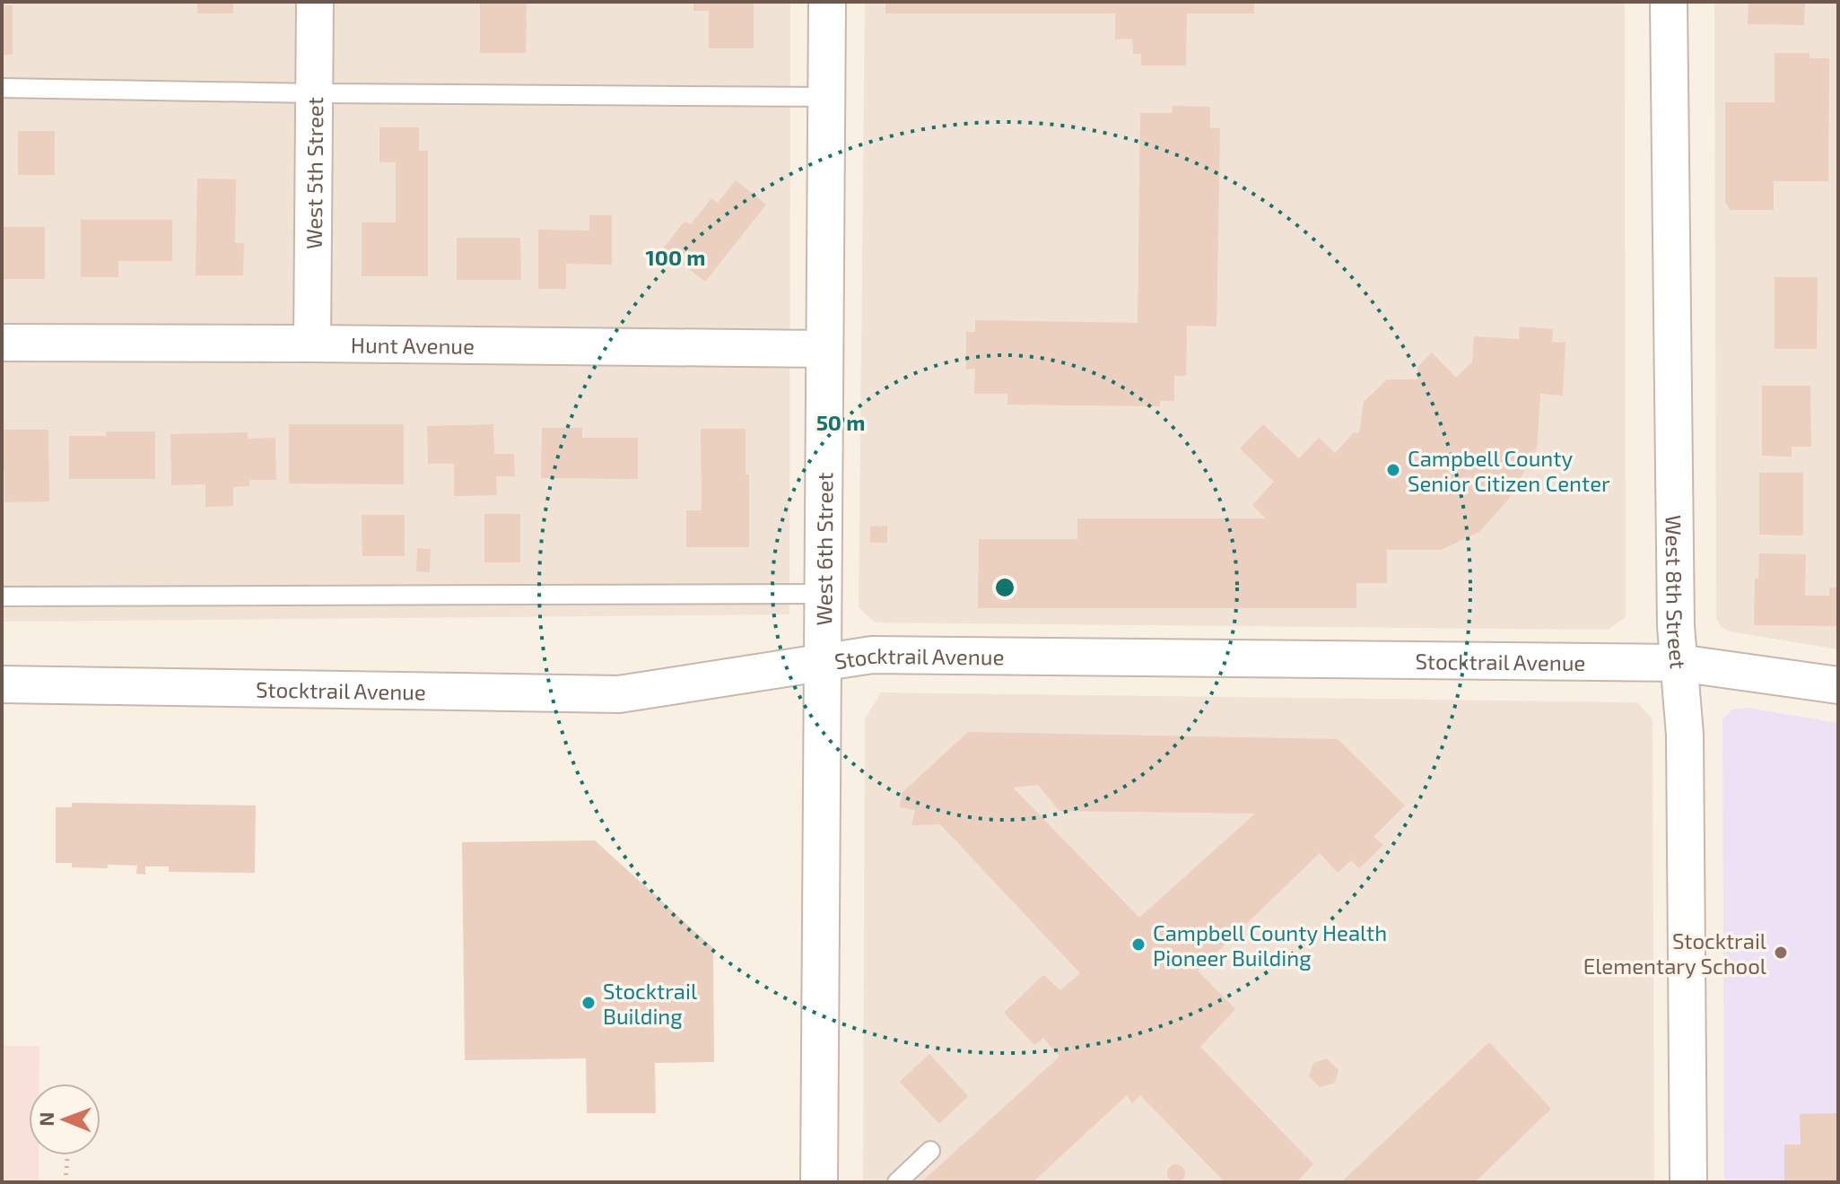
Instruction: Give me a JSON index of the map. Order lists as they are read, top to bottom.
{
  "streets": {
    "street": [
      "West 5th Street",
      "Hunt Avenue",
      "West 6th Street",
      "West 8th Street",
      "Stocktrail Avenue"
    ]
  },
  "crossings": [
    ["West 5th Street", "Hunt Avenue"],
    ["Hunt Avenue", "West 6th Street"],
    ["West 6th Street", "Stocktrail Avenue"],
    ["West 8th Street", "Stocktrail Avenue"]
  ],
  "places": [
    "Campbell County Senior Citizen Center",
    "Campbell County Health Pioneer Building",
    "Stocktrail Elementary School",
    "Stocktrail Building"
  ],
  "north": "left",
  "rings": ["100 m", "50 m"]
}
